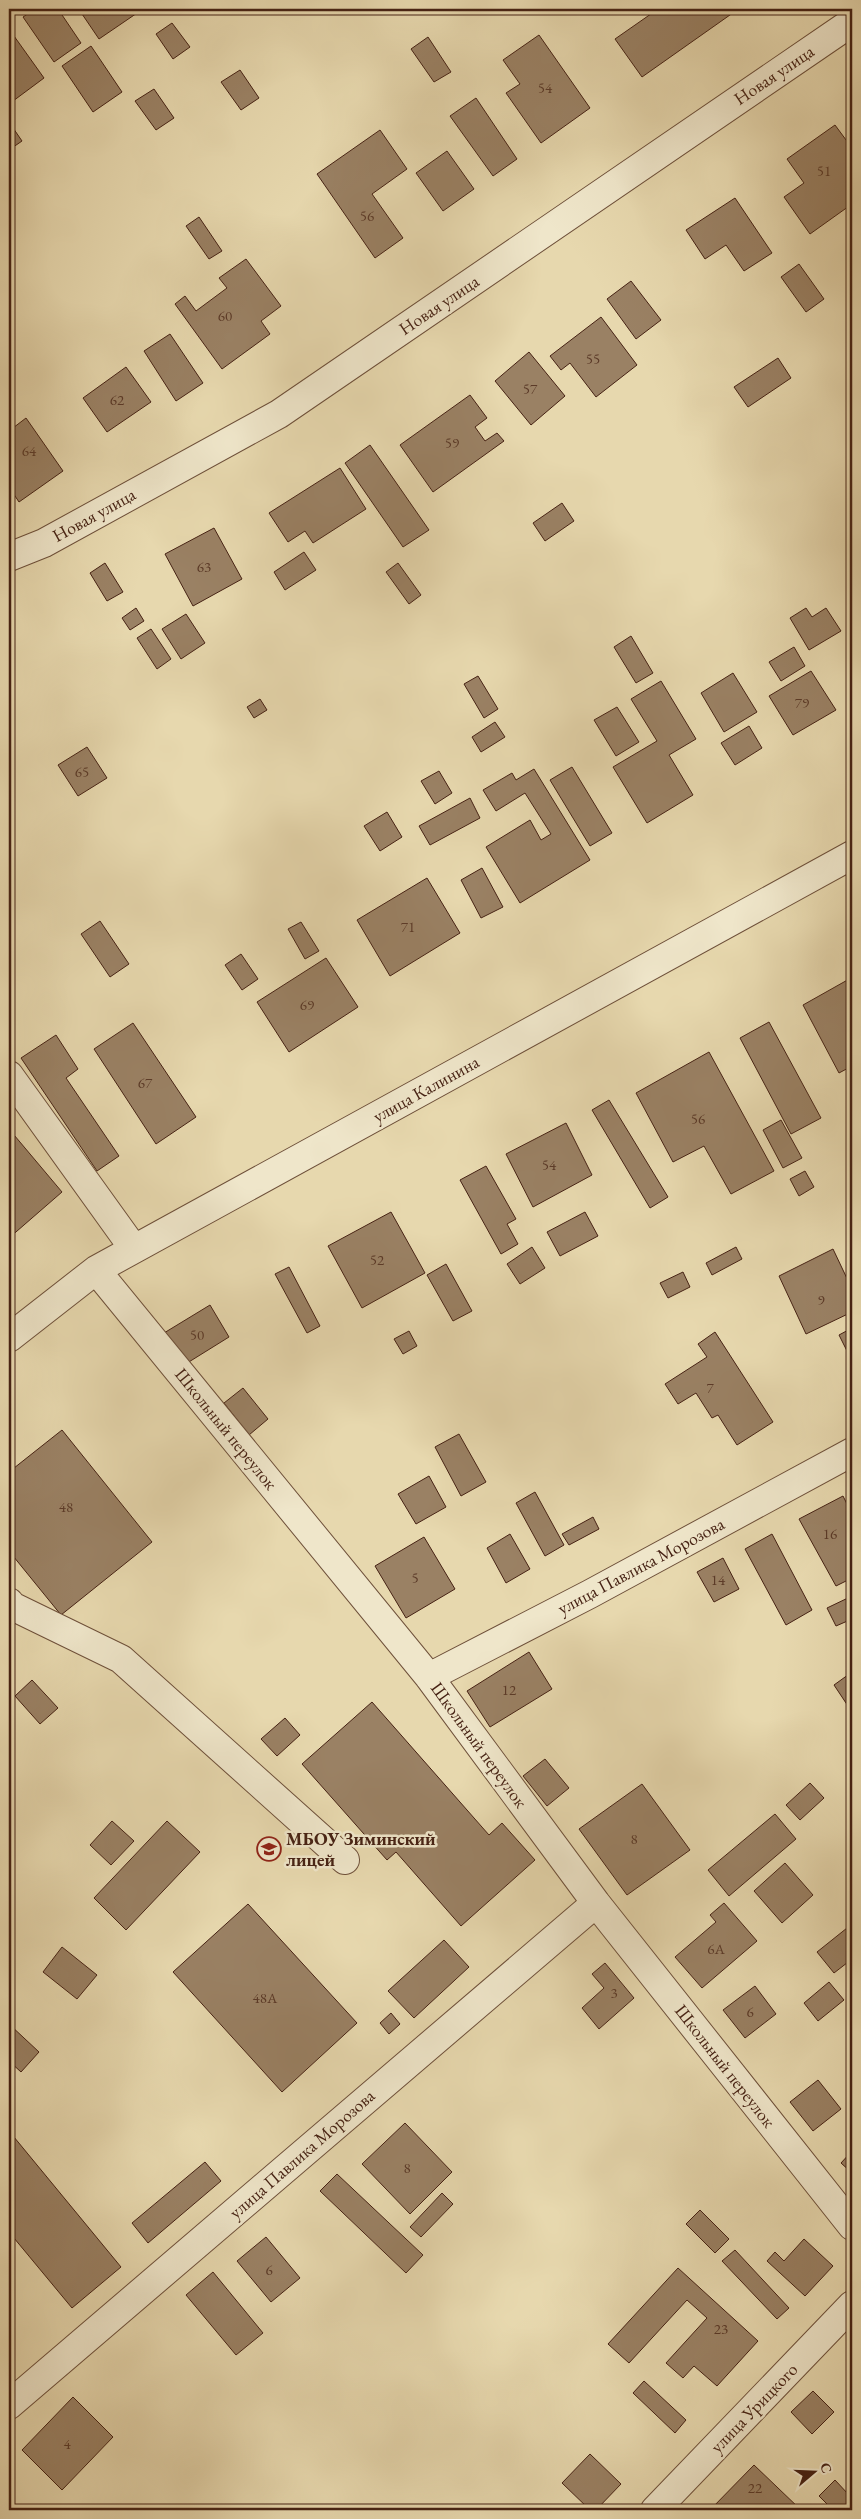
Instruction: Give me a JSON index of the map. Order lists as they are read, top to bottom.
{
  "streets": {
    "street": [
      "Новая улица",
      "улица Калинина",
      "Школьный переулок",
      "улица Павлика Морозова",
      "улица Урицкого"
    ]
  },
  "crossings": [
    ["улица Калинина", "Школьный переулок"],
    ["Школьный переулок", "улица Павлика Морозова"]
  ],
  "places": {
    "school or university": ["МБОУ Зиминский лицей"]
  },
  "house_numbers": [
    "54",
    "51",
    "56",
    "60",
    "55",
    "57",
    "62",
    "59",
    "64",
    "63",
    "79",
    "65",
    "71",
    "69",
    "67",
    "56",
    "54",
    "52",
    "9",
    "50",
    "7",
    "48",
    "16",
    "5",
    "14",
    "12",
    "8",
    "6А",
    "3",
    "48А",
    "6",
    "8",
    "6",
    "23",
    "4",
    "22"
  ],
  "north": "right"
}
